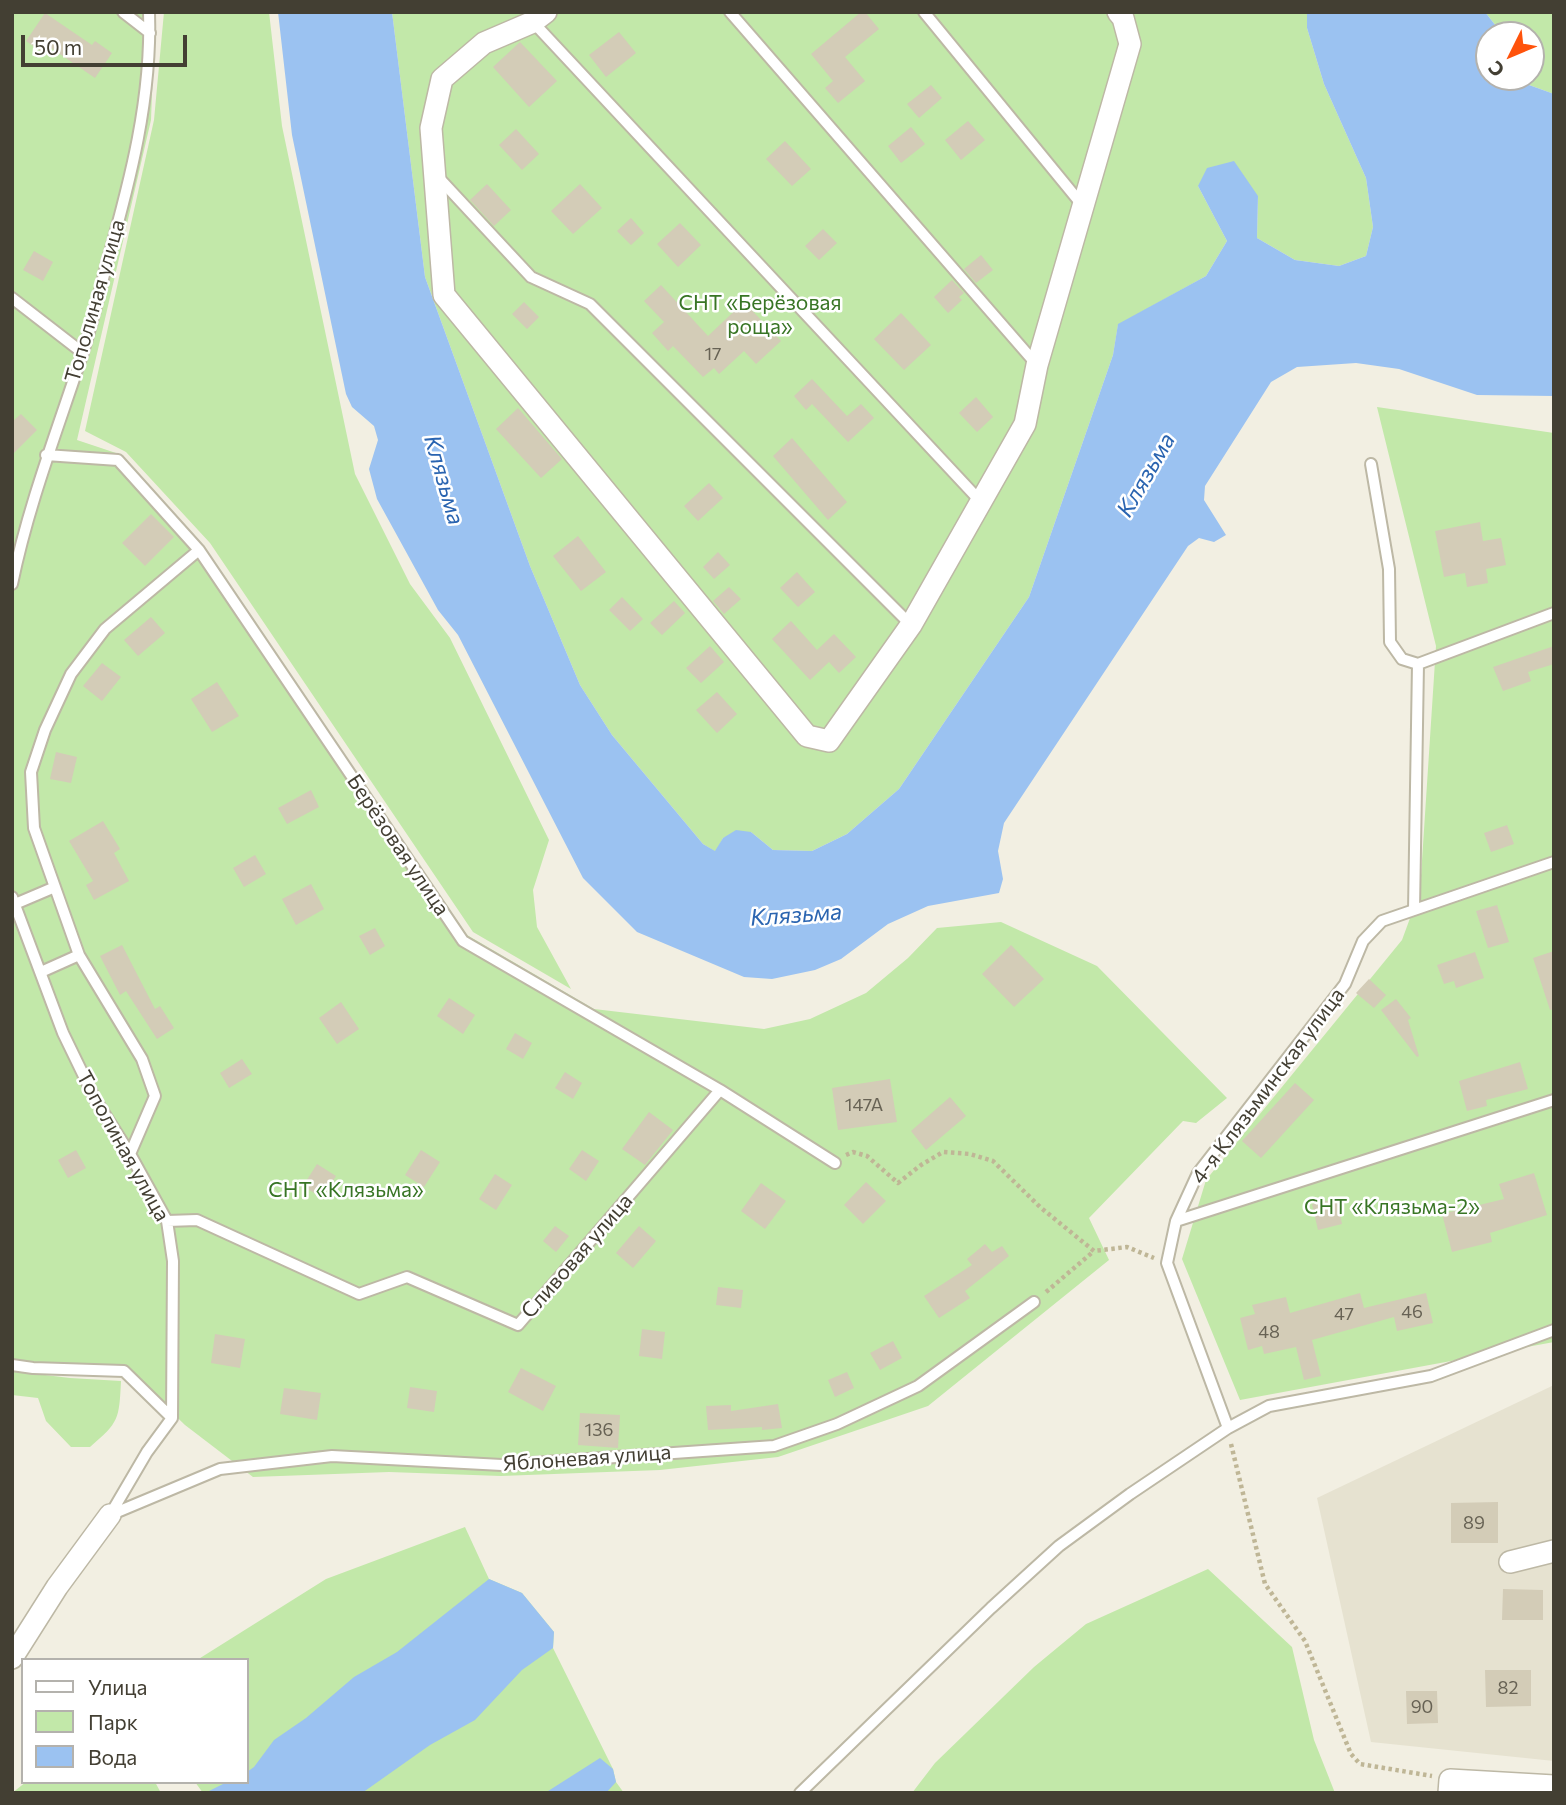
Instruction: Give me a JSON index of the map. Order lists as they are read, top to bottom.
{
  "streets": {
    "lane": [
      "Тополиная улица",
      "Берёзовая улица",
      "4-я Клязьминская улица",
      "Сливовая улица",
      "Яблоневая улица"
    ]
  },
  "crossings": [
    ["Тополиная улица", "Берёзовая улица"],
    ["Тополиная улица", "Сливовая улица"],
    ["Берёзовая улица", "Сливовая улица"]
  ],
  "water": ["Клязьма"],
  "parks": ["СНТ «Берёзовая роща»", "СНТ «Клязьма»", "СНТ «Клязьма-2»"],
  "house_numbers": [
    "17",
    "147А",
    "46",
    "47",
    "48",
    "136",
    "89",
    "82",
    "90"
  ],
  "legend": ["Улица", "Парк", "Вода"],
  "scale_bar": "50 m",
  "north": "bottom left"
}
